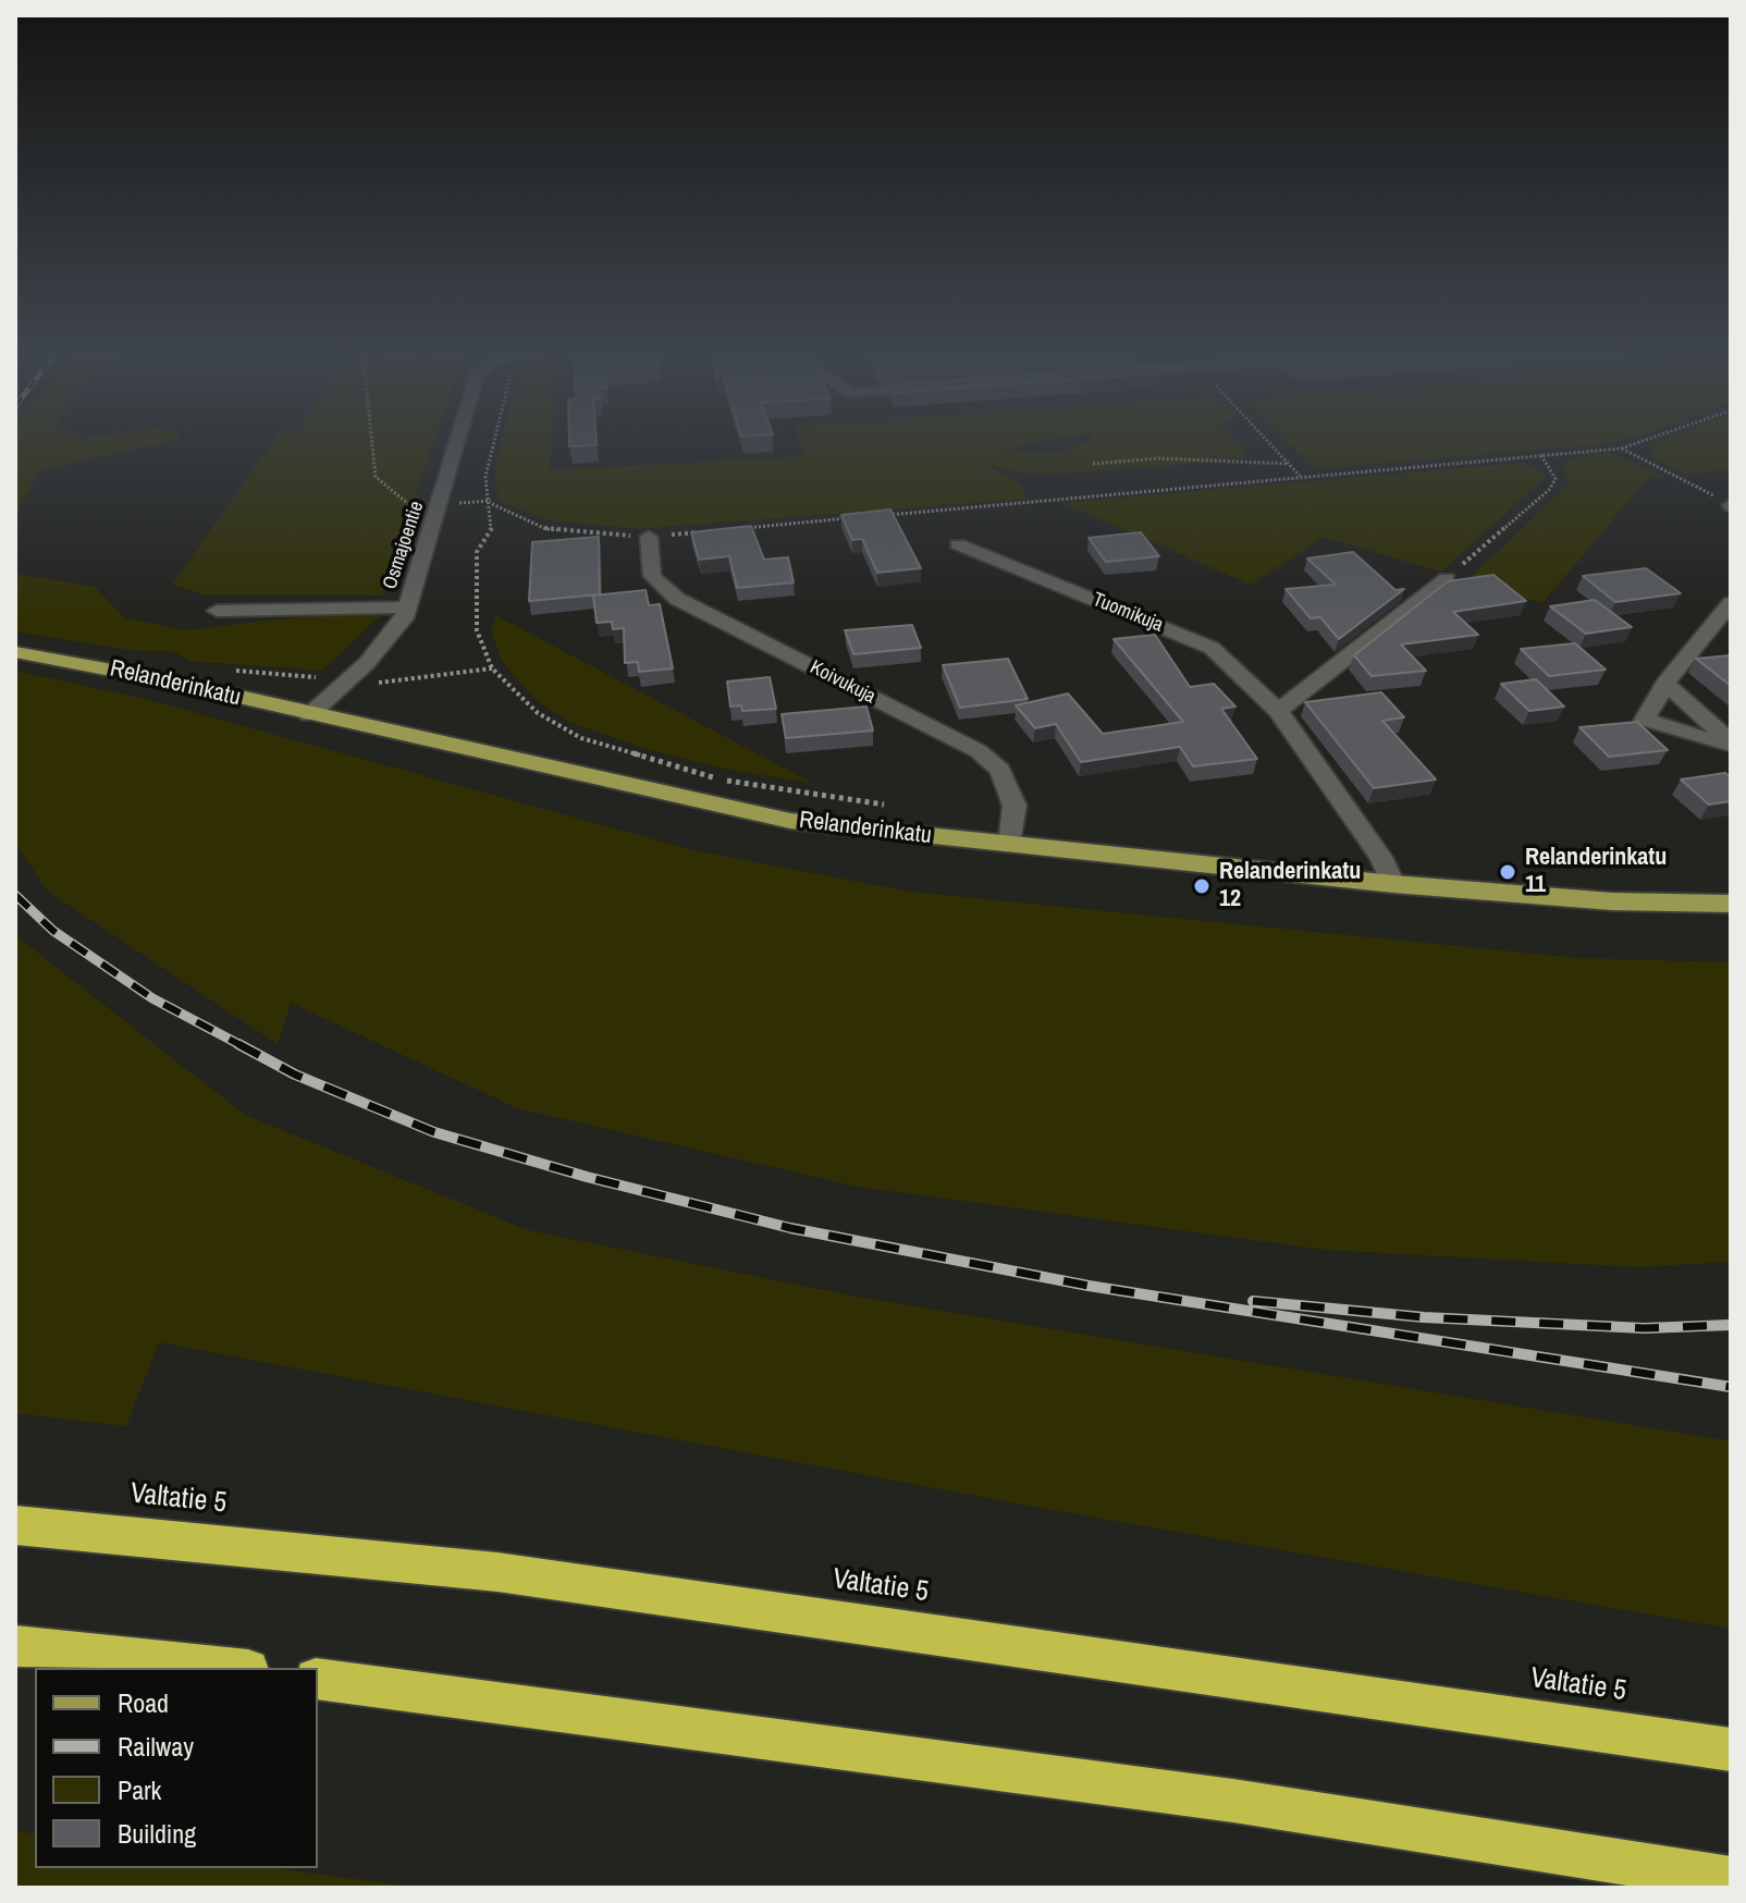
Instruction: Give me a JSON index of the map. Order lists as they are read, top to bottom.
{
  "streets": {
    "highway": ["Valtatie 5"],
    "main road": ["Relanderinkatu"],
    "street": ["Osmajoentie", "Tuomikuja", "Koivukuja"]
  },
  "crossings": [
    ["Osmajoentie", "Relanderinkatu"],
    ["Tuomikuja", "Relanderinkatu"],
    ["Koivukuja", "Relanderinkatu"]
  ],
  "places": ["Relanderinkatu 11", "Relanderinkatu 12"],
  "legend": [
    "Road",
    "Railway",
    "Park",
    "Building"
  ]
}
